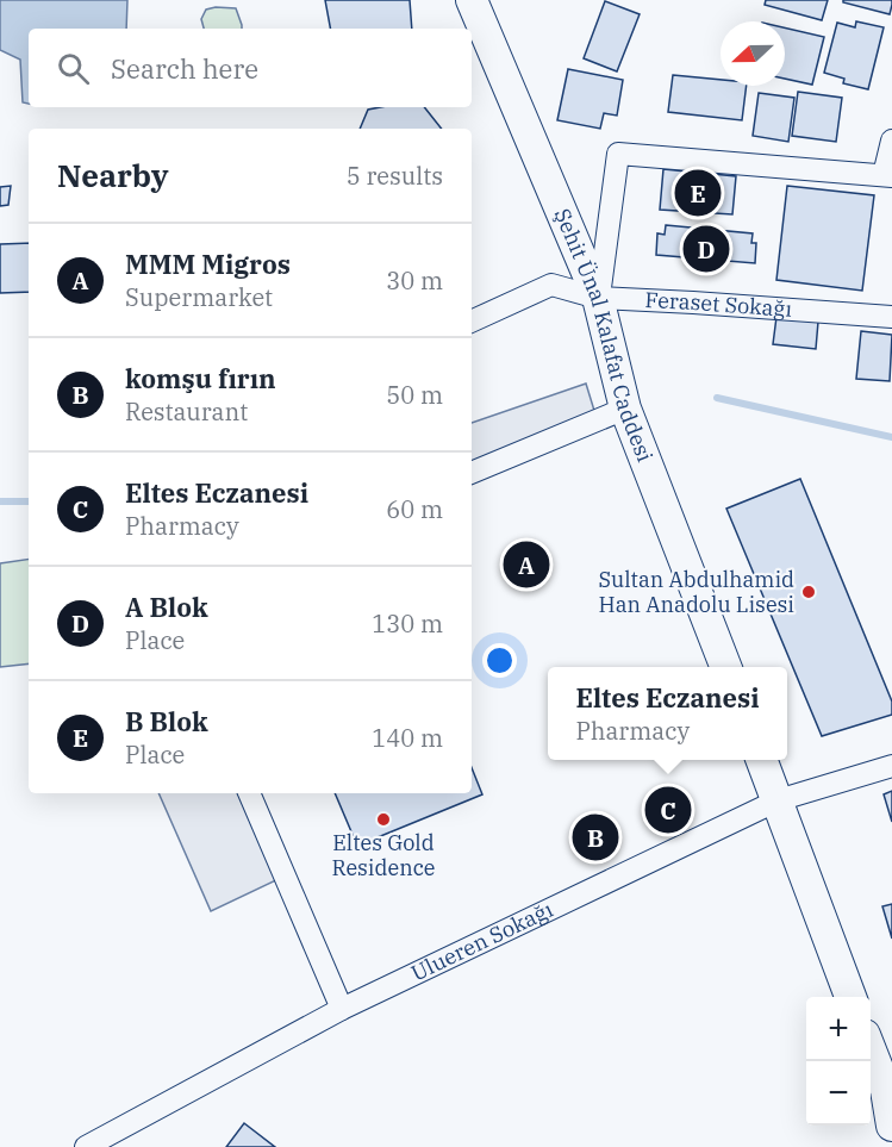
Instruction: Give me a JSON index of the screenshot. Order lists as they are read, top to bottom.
{
  "streets": {
    "street": ["Feraset Sokağı", "Şehit Ünal Kalafat Caddesi", "Ulueren Sokağı"]
  },
  "crossings": [
    ["Feraset Sokağı", "Şehit Ünal Kalafat Caddesi"]
  ],
  "places": ["Sultan Abdulhamid Han Anadolu Lisesi", "Eltes Gold Residence"],
  "north": "left",
  "page": {
    "search": "Search here",
    "heading": ["Nearby", "5 results"],
    "pins": [
      "E",
      "D",
      "A",
      "C",
      "B"
    ],
    "list": [
      {
        "mark": "A",
        "name": "MMM Migros",
        "note": "Supermarket",
        "value": "30 m"
      },
      {
        "mark": "B",
        "name": "komşu fırın",
        "note": "Restaurant",
        "value": "50 m"
      },
      {
        "mark": "C",
        "name": "Eltes Eczanesi",
        "note": "Pharmacy",
        "value": "60 m"
      },
      {
        "mark": "D",
        "name": "A Blok",
        "note": "Place",
        "value": "130 m"
      },
      {
        "mark": "E",
        "name": "B Blok",
        "note": "Place",
        "value": "140 m"
      }
    ],
    "popup": ["Eltes Eczanesi", "Pharmacy"],
    "map_buttons": ["+", "−"]
  }
}
